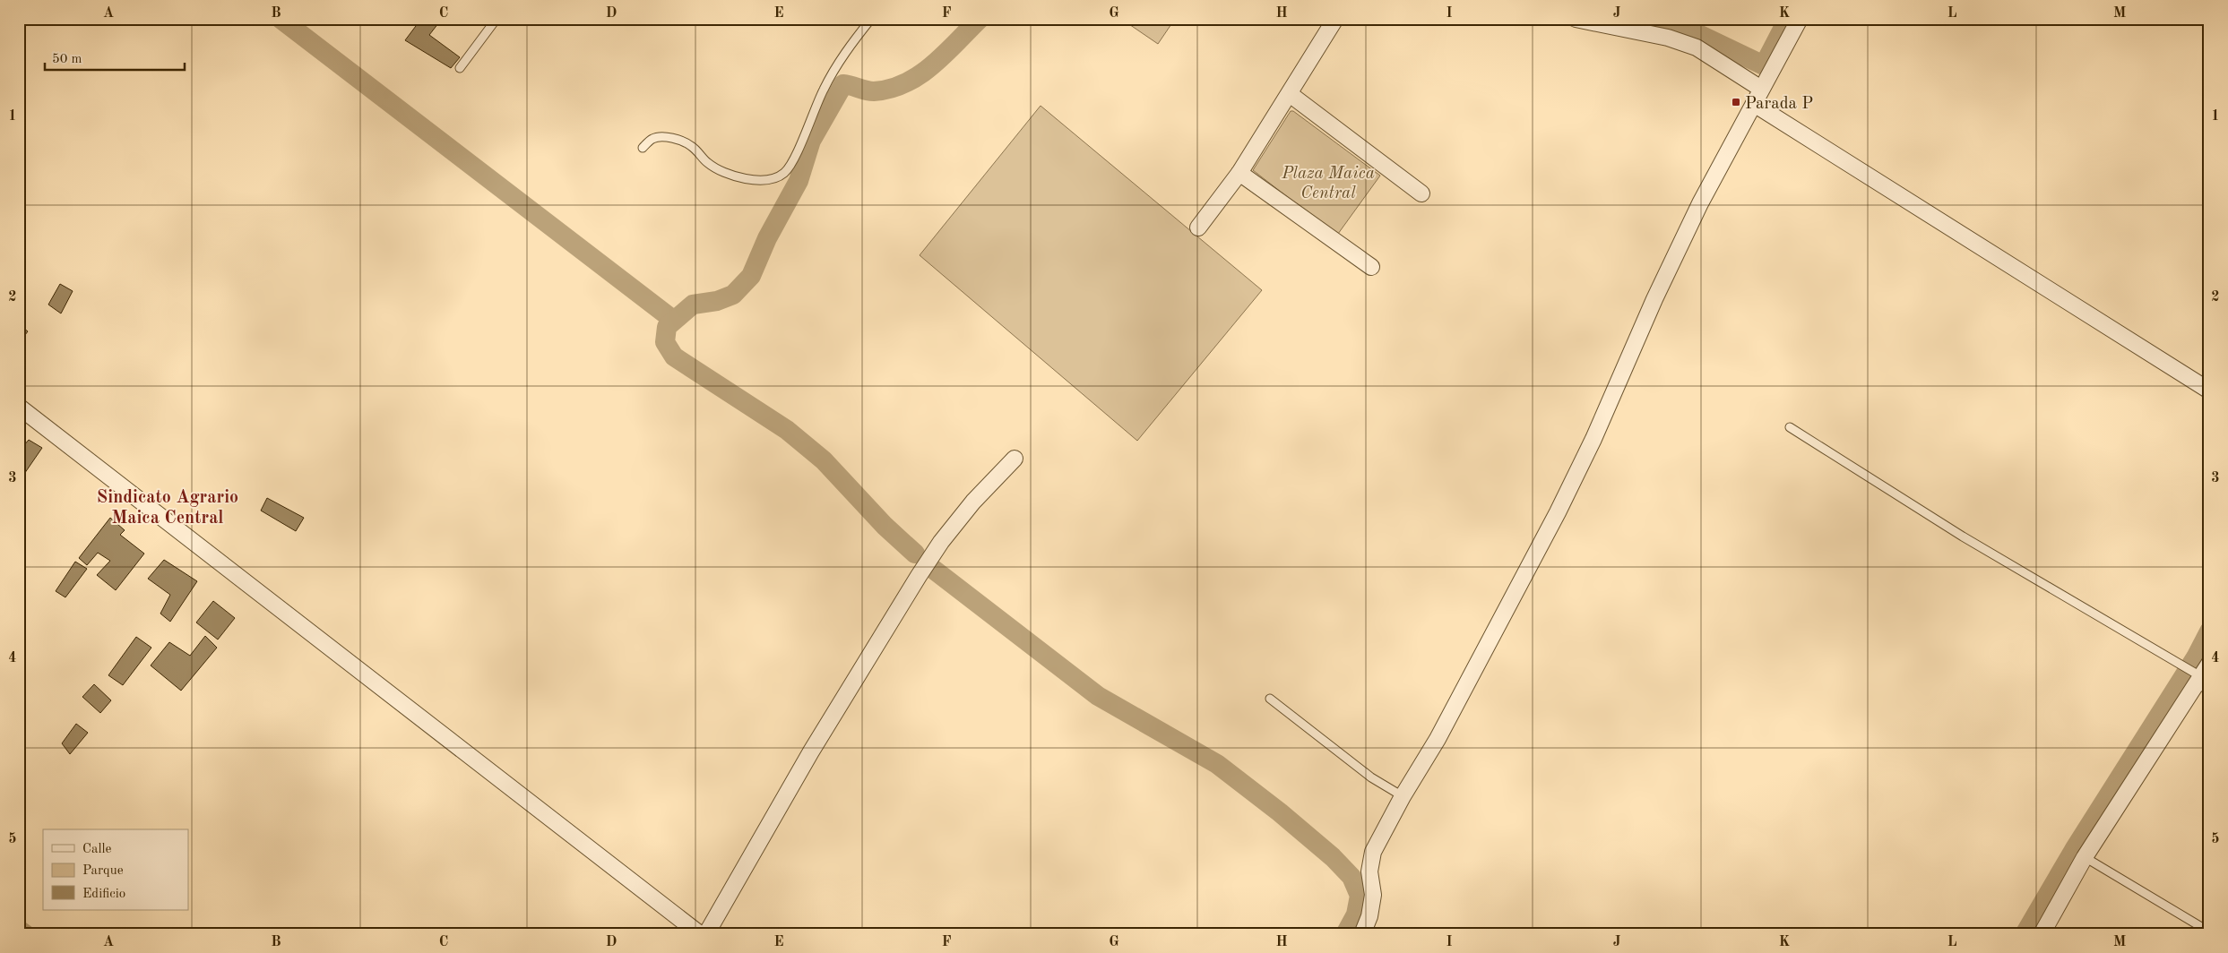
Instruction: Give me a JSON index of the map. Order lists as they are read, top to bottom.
{
  "districts": ["Sindicato Agrario Maica Central"],
  "parks": ["Plaza Maica Central"],
  "places": {
    "transit": ["Parada P"]
  },
  "legend": ["Calle", "Parque", "Edificio"],
  "scale_bar": "50 m",
  "grid": {
    "columns": [
      "A",
      "B",
      "C",
      "D",
      "E",
      "F",
      "G",
      "H",
      "I",
      "J",
      "K",
      "L",
      "M"
    ],
    "rows": [
      "1",
      "2",
      "3",
      "4",
      "5"
    ]
  }
}
